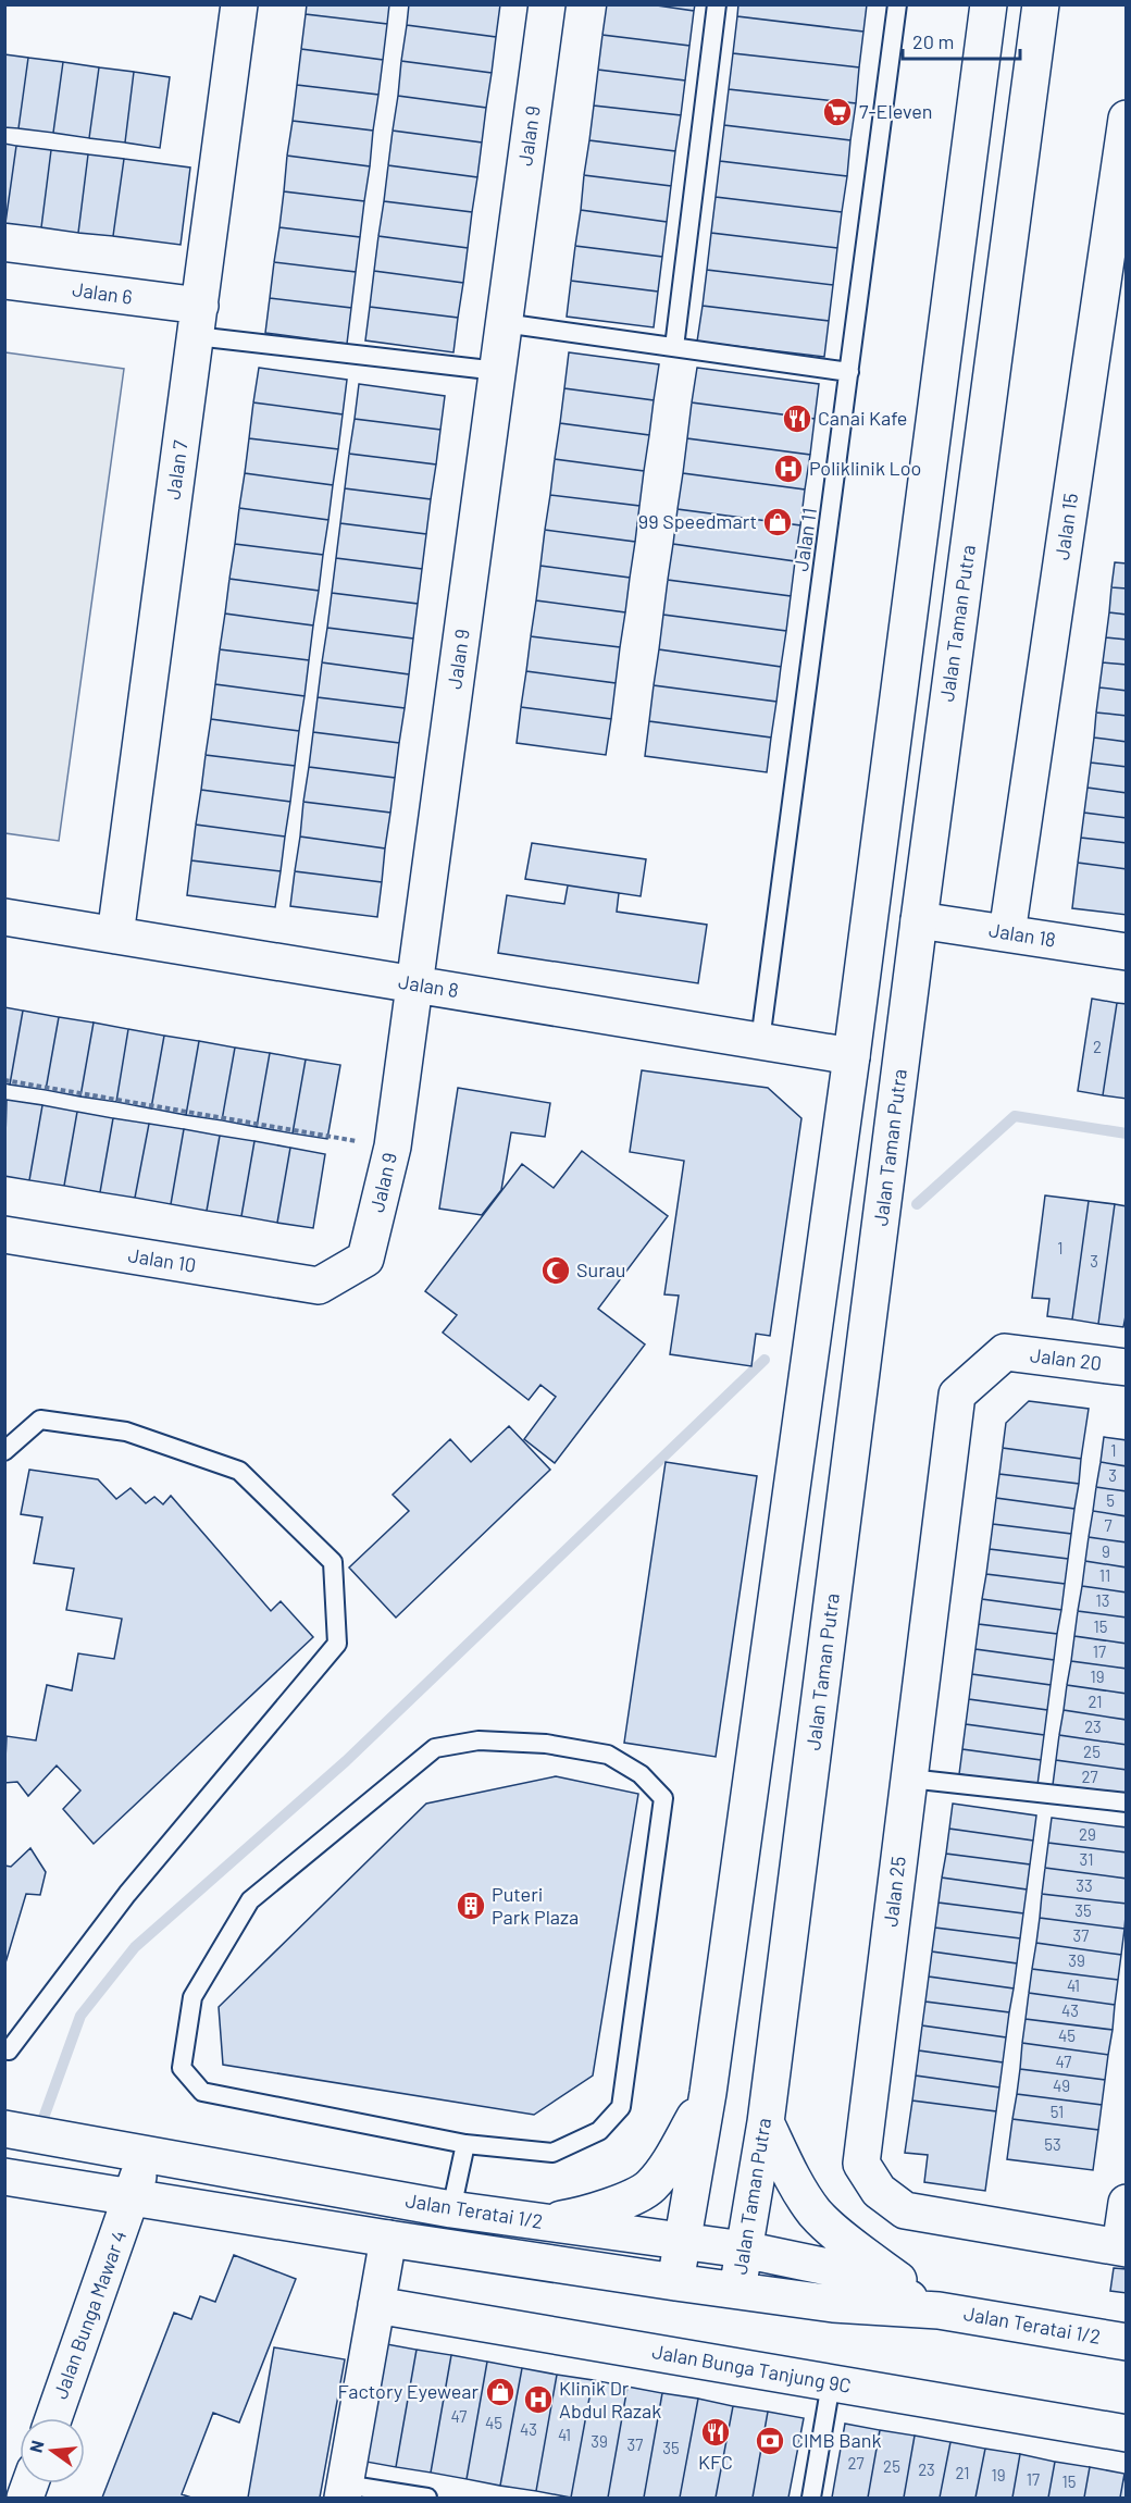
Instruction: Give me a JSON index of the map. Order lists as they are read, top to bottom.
{
  "streets": {
    "street": [
      "Jalan 9",
      "Jalan 6",
      "Jalan 7",
      "Jalan 15",
      "Jalan Taman Putra",
      "Jalan 18",
      "Jalan 8",
      "Jalan 10",
      "Jalan 20",
      "Jalan 25",
      "Jalan Teratai 1/2",
      "Jalan Bunga Mawar 4",
      "Jalan Bunga Tanjung 9C"
    ],
    "lane": ["Jalan 11"]
  },
  "crossings": [
    ["Jalan 9", "Jalan 8"],
    ["Jalan 9", "Jalan 10"],
    ["Jalan 6", "Jalan 7"],
    ["Jalan 7", "Jalan 8"],
    ["Jalan 15", "Jalan 18"],
    ["Jalan 11", "Jalan 8"],
    ["Jalan Taman Putra", "Jalan 18"],
    ["Jalan Taman Putra", "Jalan Teratai 1/2"],
    ["Jalan 20", "Jalan 25"],
    ["Jalan Teratai 1/2", "Jalan Bunga Mawar 4"]
  ],
  "places": {
    "supermarket": ["7-Eleven"],
    "restaurant": ["Canai Kafe", "KFC"],
    "hospital": ["Poliklinik Loo", "Klinik Dr Abdul Razak"],
    "shop": ["99 Speedmart", "Factory Eyewear"],
    "mosque": ["Surau"],
    "building": ["Puteri Park Plaza"],
    "bank": ["CIMB Bank"]
  },
  "house_numbers": [
    "2",
    "1",
    "3",
    "1",
    "3",
    "5",
    "7",
    "9",
    "11",
    "13",
    "15",
    "17",
    "19",
    "21",
    "23",
    "25",
    "27",
    "29",
    "31",
    "33",
    "35",
    "37",
    "39",
    "41",
    "43",
    "45",
    "47",
    "49",
    "51",
    "53",
    "47",
    "45",
    "43",
    "41",
    "39",
    "37",
    "35",
    "27",
    "25",
    "23",
    "21",
    "19",
    "17",
    "15"
  ],
  "scale_bar": "20 m",
  "north": "left"
}
